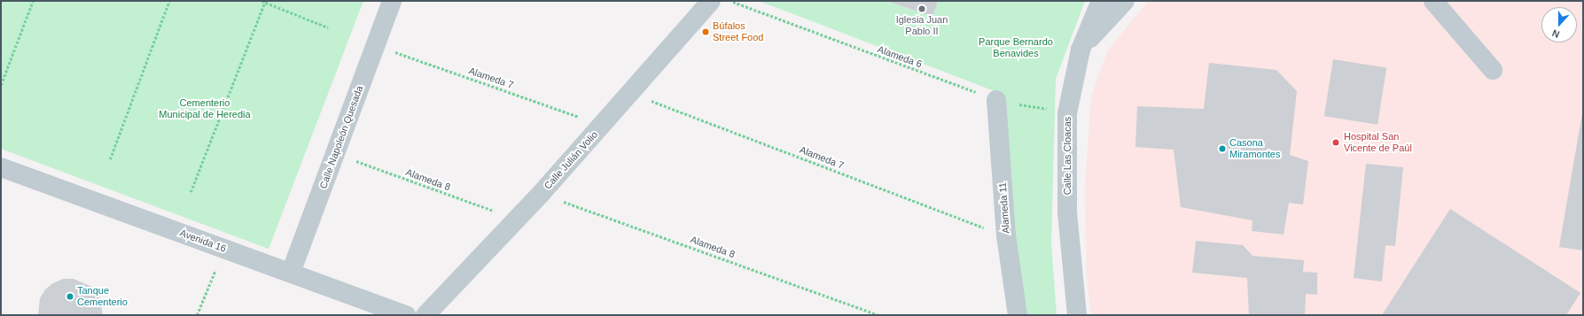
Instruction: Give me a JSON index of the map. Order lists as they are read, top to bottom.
{
  "streets": {
    "street": [
      "Calle Napoleón Quesada",
      "Calle Las Cloacas",
      "Calle Julián Volio",
      "Alameda 11",
      "Avenida 16"
    ],
    "path": ["Alameda 6", "Alameda 7", "Alameda 8"]
  },
  "crossings": [
    ["Alameda 6", "Calle Las Cloacas"],
    ["Alameda 6", "Alameda 11"],
    ["Alameda 7", "Calle Napoleón Quesada"],
    ["Alameda 7", "Calle Julián Volio"],
    ["Alameda 7", "Alameda 11"],
    ["Calle Napoleón Quesada", "Alameda 8"],
    ["Calle Napoleón Quesada", "Avenida 16"],
    ["Calle Julián Volio", "Alameda 8"]
  ],
  "parks": ["Parque Bernardo Benavides", "Cementerio Municipal de Heredia"],
  "places": [
    "Iglesia Juan Pablo II",
    "Búfalos Street Food",
    "Hospital San Vicente de Paúl",
    "Casona Miramontes",
    "Tanque Cementerio"
  ],
  "north": "bottom"
}
